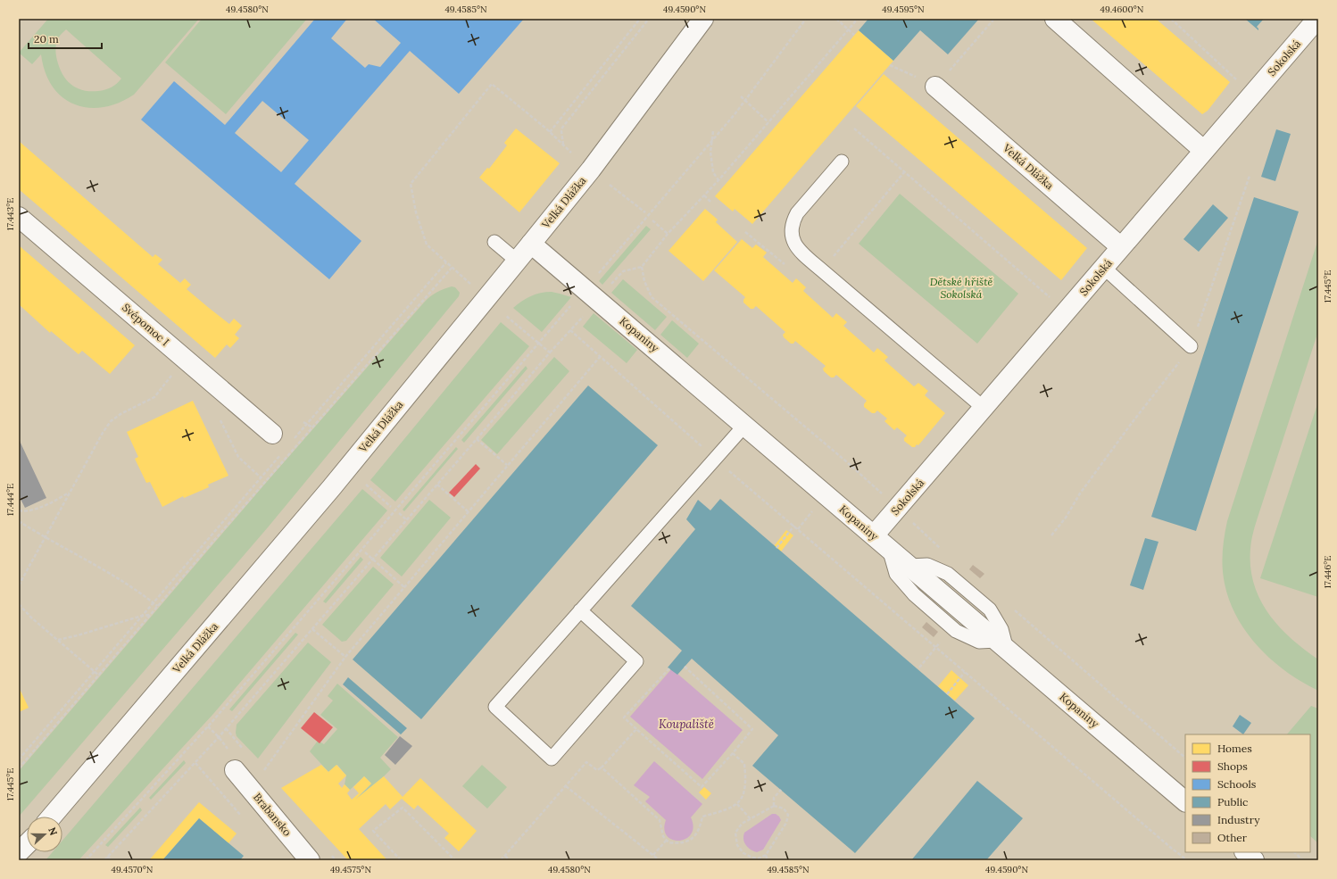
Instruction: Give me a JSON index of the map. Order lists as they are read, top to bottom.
{
  "streets": {
    "street": [
      "Sokolská",
      "Velká Dlážka",
      "Svépomoc I",
      "Kopaniny",
      "Brabansko"
    ]
  },
  "crossings": [
    ["Sokolská", "Velká Dlážka"],
    ["Sokolská", "Kopaniny"],
    ["Velká Dlážka", "Kopaniny"]
  ],
  "water": ["Koupaliště"],
  "parks": ["Dětské hřiště Sokolská"],
  "legend": [
    "Homes",
    "Shops",
    "Schools",
    "Public",
    "Industry",
    "Other"
  ],
  "scale_bar": "20 m",
  "north": "right",
  "coordinates": [
    "49.4580°N",
    "49.4585°N",
    "49.4590°N",
    "49.4595°N",
    "49.4600°N",
    "17.443°E",
    "17.445°E",
    "17.444°E",
    "17.446°E",
    "49.4570°N",
    "49.4575°N"
  ]
}
